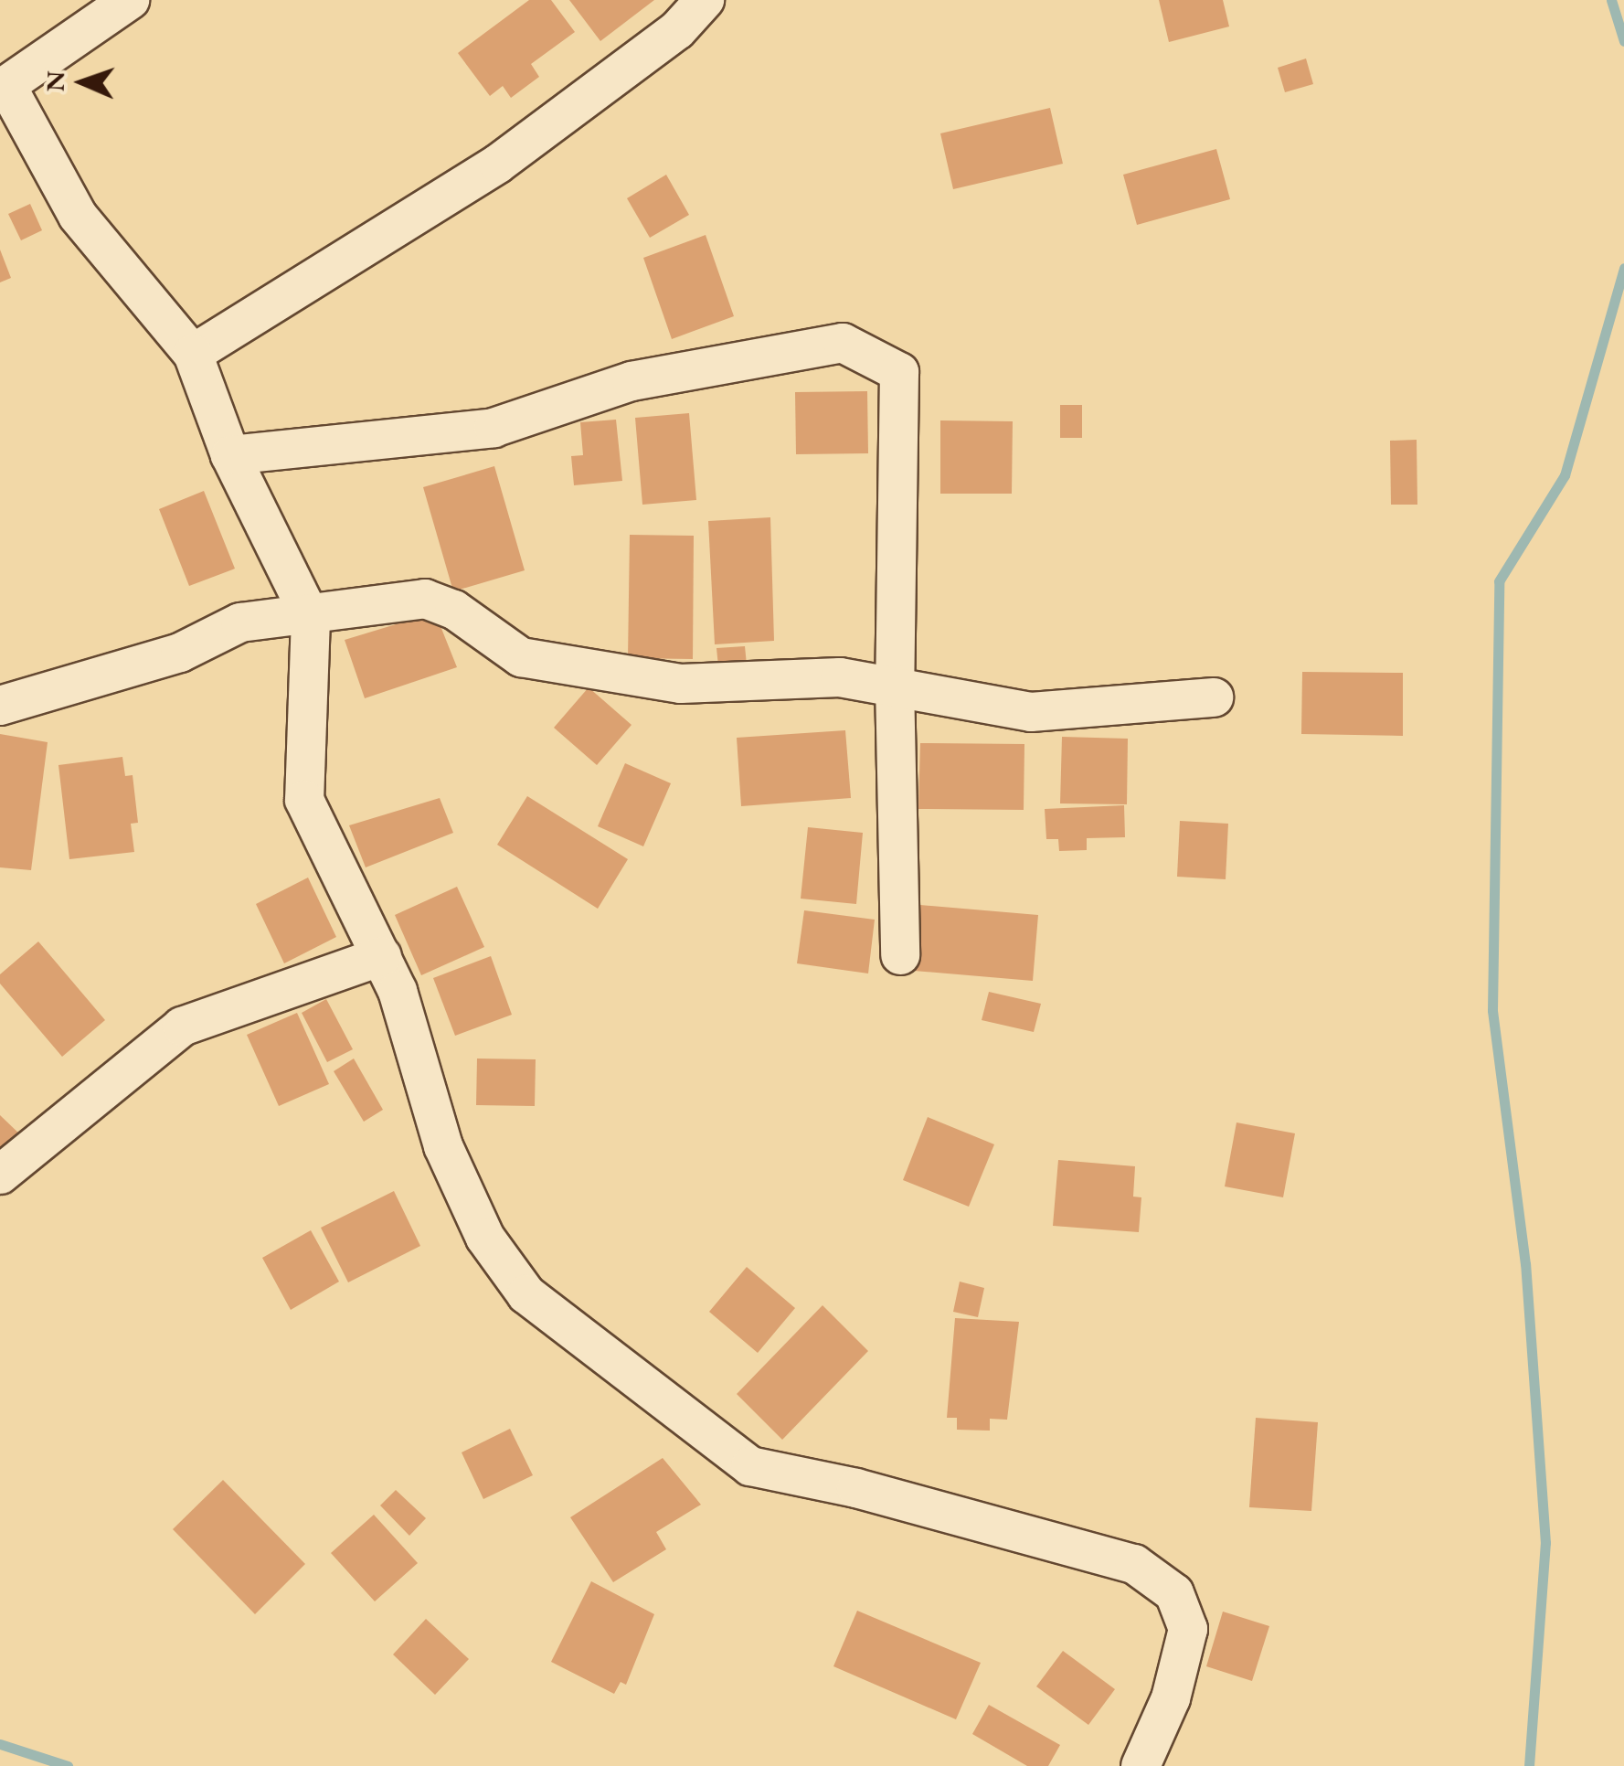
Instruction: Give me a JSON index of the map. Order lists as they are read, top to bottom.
{
  "north": "left"
}
